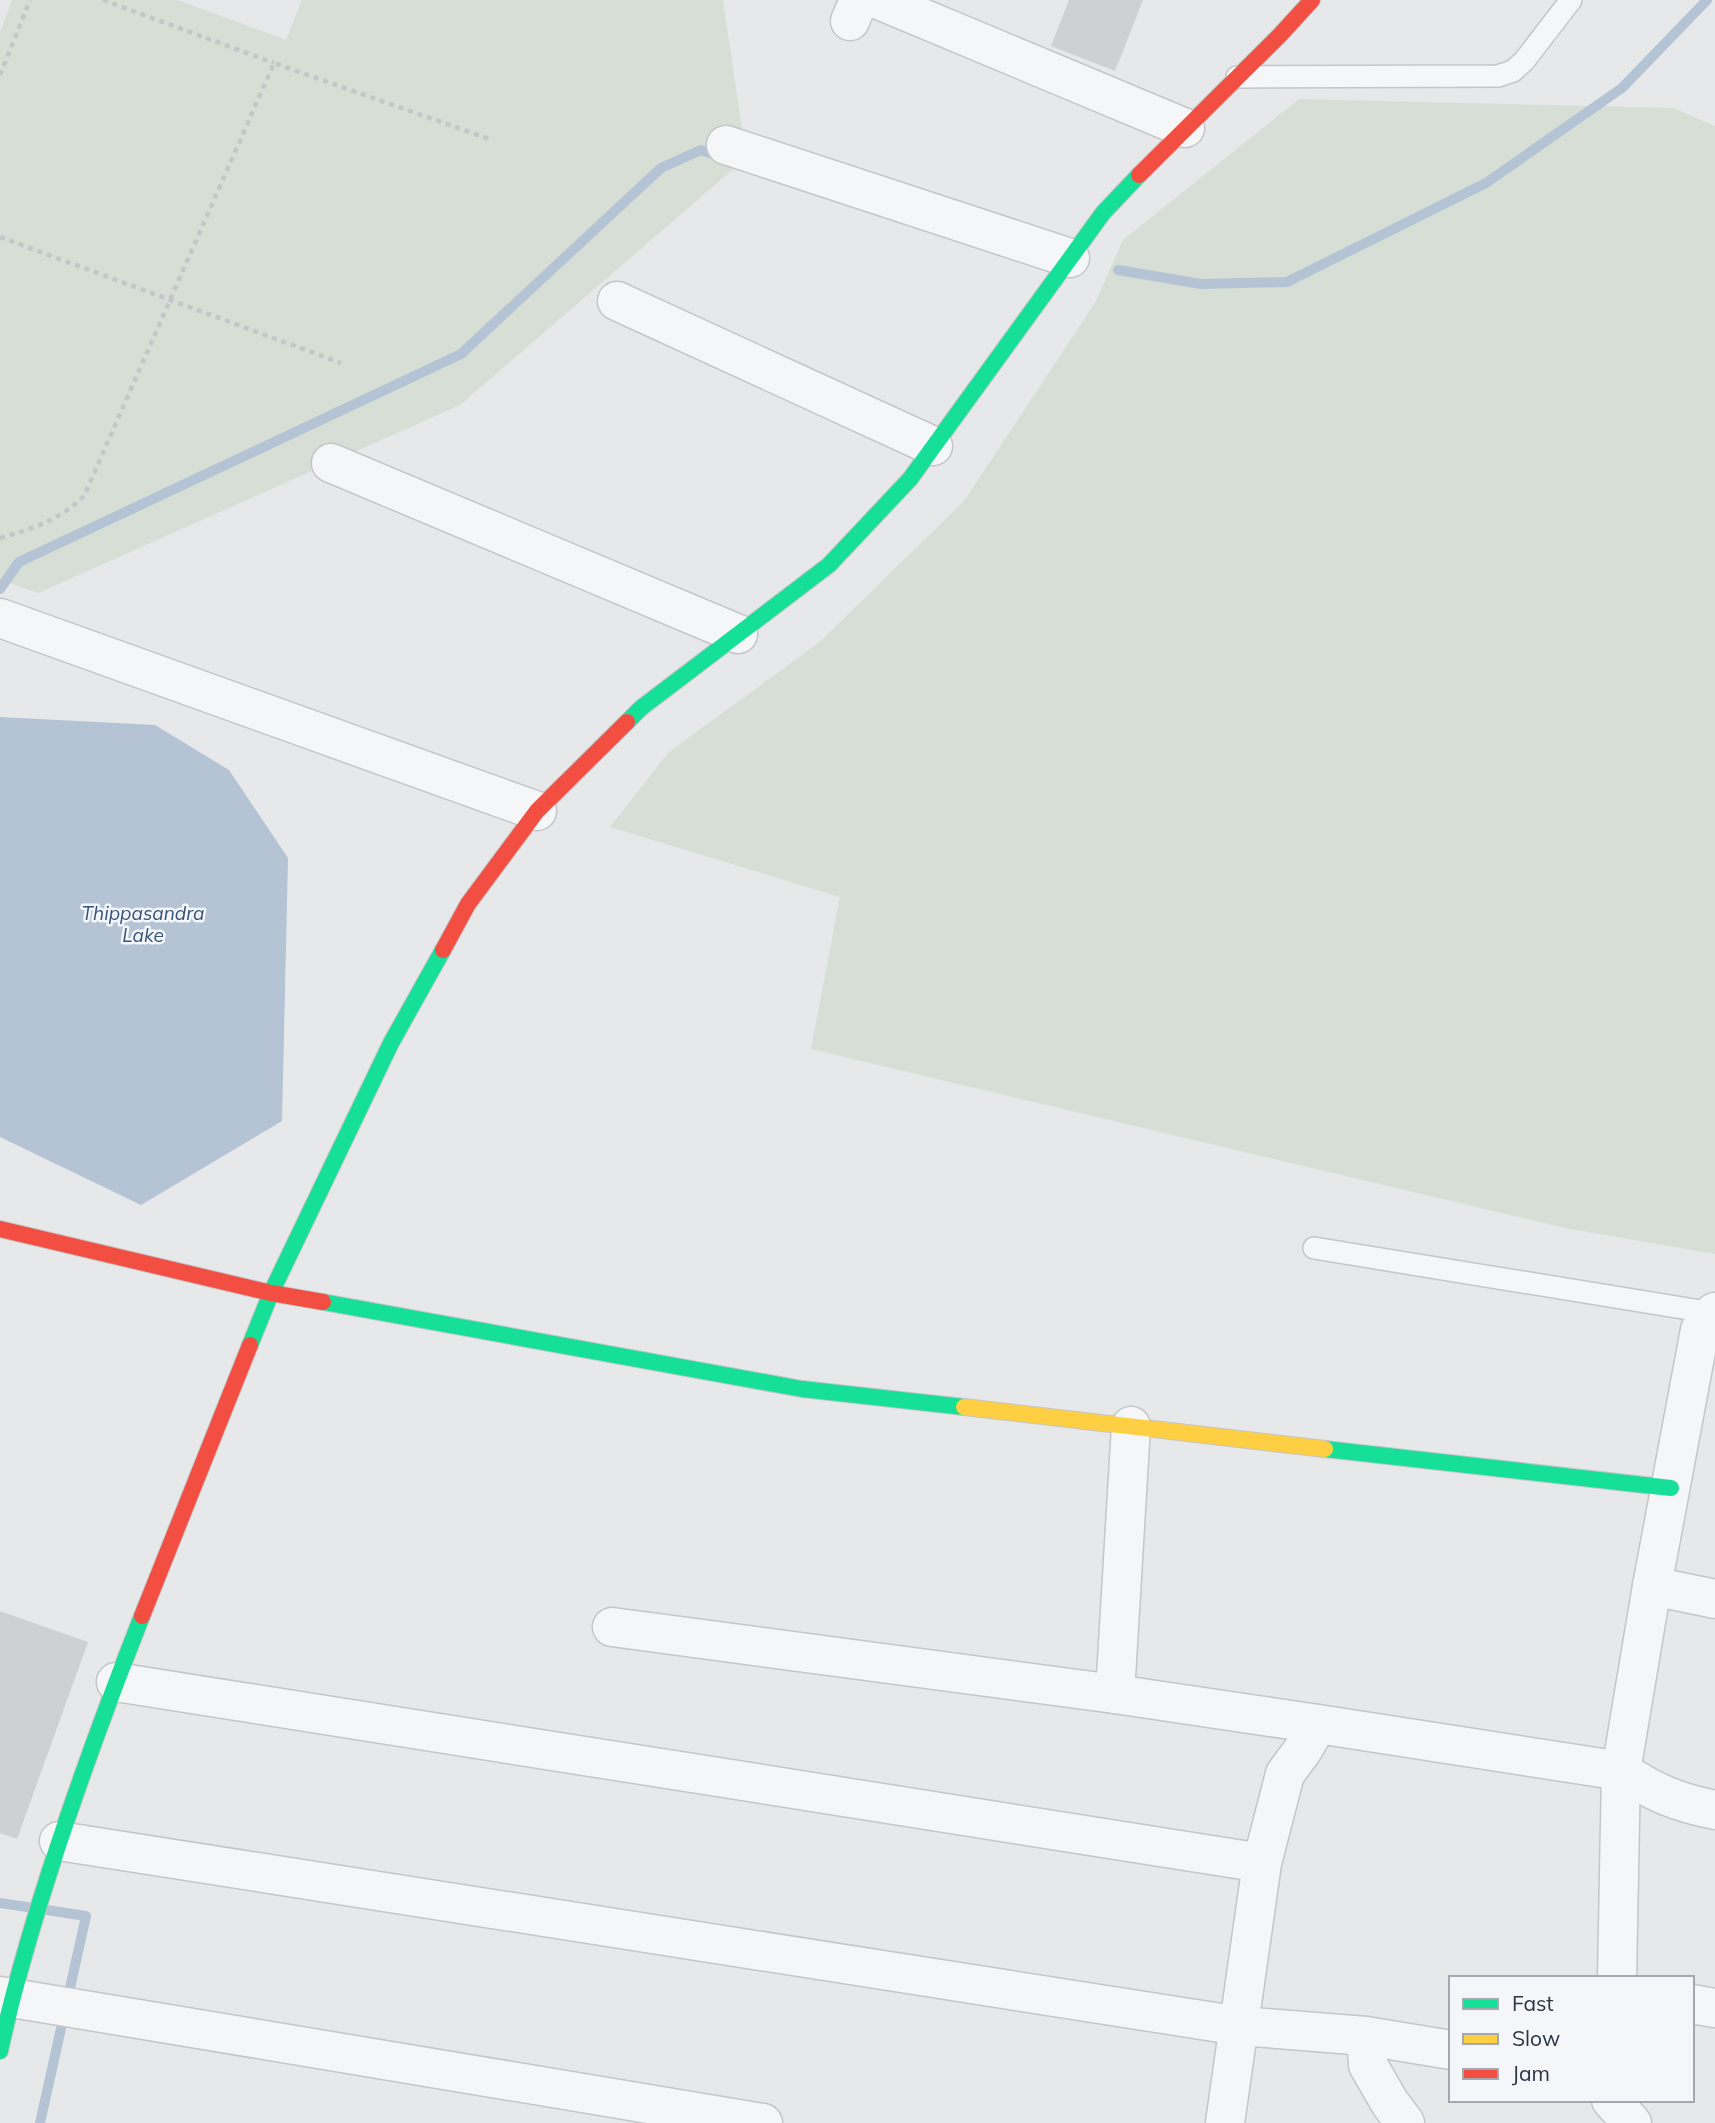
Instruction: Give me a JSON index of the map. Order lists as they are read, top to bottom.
{
  "water": ["Thippasandra Lake"],
  "legend": ["Fast", "Slow", "Jam"]
}
